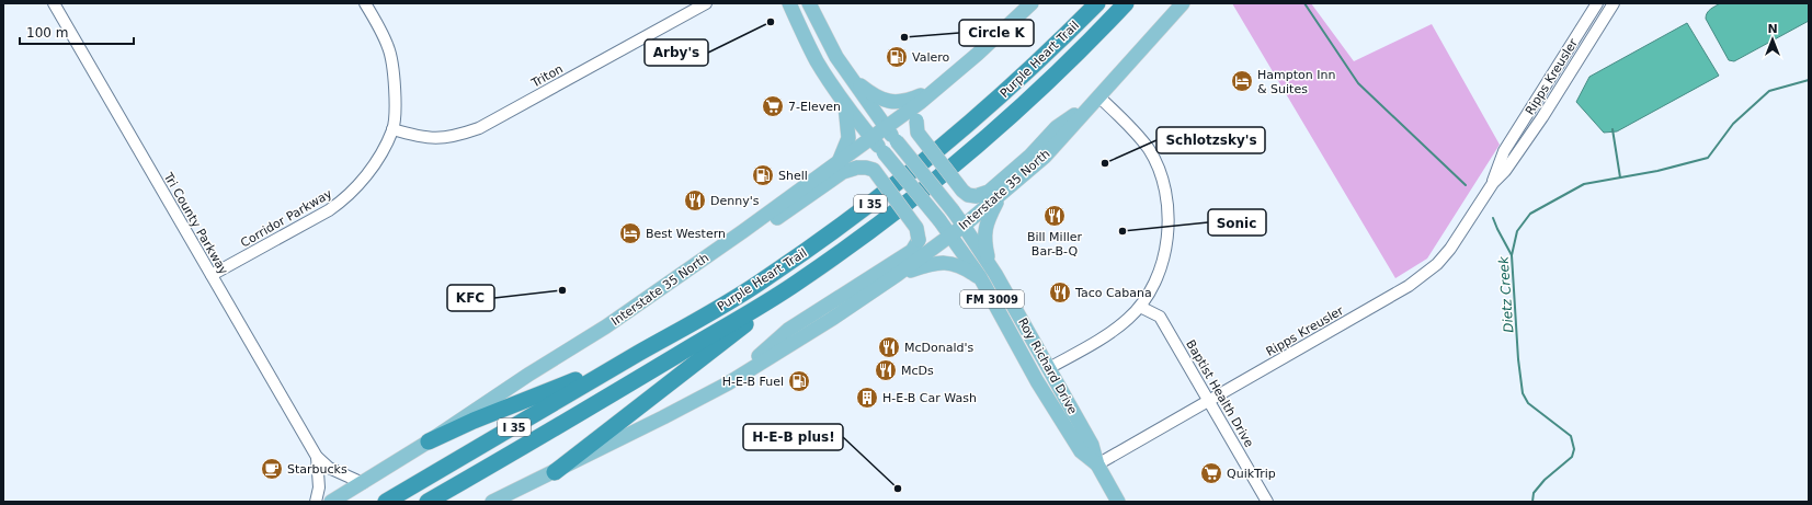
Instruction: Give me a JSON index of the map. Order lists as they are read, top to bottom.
{
  "streets": {
    "highway": ["Purple Heart Trail", "I 35"],
    "main road": ["Interstate 35 North", "FM 3009", "Roy Richard Drive"],
    "street": [
      "Triton",
      "Ripps Kreusler",
      "Corridor Parkway",
      "Tri County Parkway",
      "Baptist Health Drive"
    ]
  },
  "crossings": [
    ["Triton", "Corridor Parkway"],
    ["Ripps Kreusler", "Roy Richard Drive"],
    ["Ripps Kreusler", "Baptist Health Drive"],
    ["Interstate 35 North", "Tri County Parkway"],
    ["Interstate 35 North", "FM 3009"],
    ["Interstate 35 North", "Roy Richard Drive"],
    ["Corridor Parkway", "Tri County Parkway"],
    ["FM 3009", "Roy Richard Drive"]
  ],
  "water": ["Dietz Creek"],
  "places": {
    "other": [
      "Arby's",
      "Circle K",
      "Schlotzsky's",
      "Sonic",
      "KFC",
      "H-E-B plus!"
    ],
    "fuel station": ["Valero", "Shell", "H-E-B Fuel"],
    "hotel": ["Hampton Inn & Suites", "Best Western"],
    "supermarket": ["7-Eleven", "QuikTrip"],
    "restaurant": [
      "Denny's",
      "Bill Miller Bar-B-Q",
      "Taco Cabana",
      "McDonald's",
      "McDs"
    ],
    "building": ["H-E-B Car Wash"],
    "cafe": ["Starbucks"]
  },
  "scale_bar": "100 m",
  "north": "top"
}
